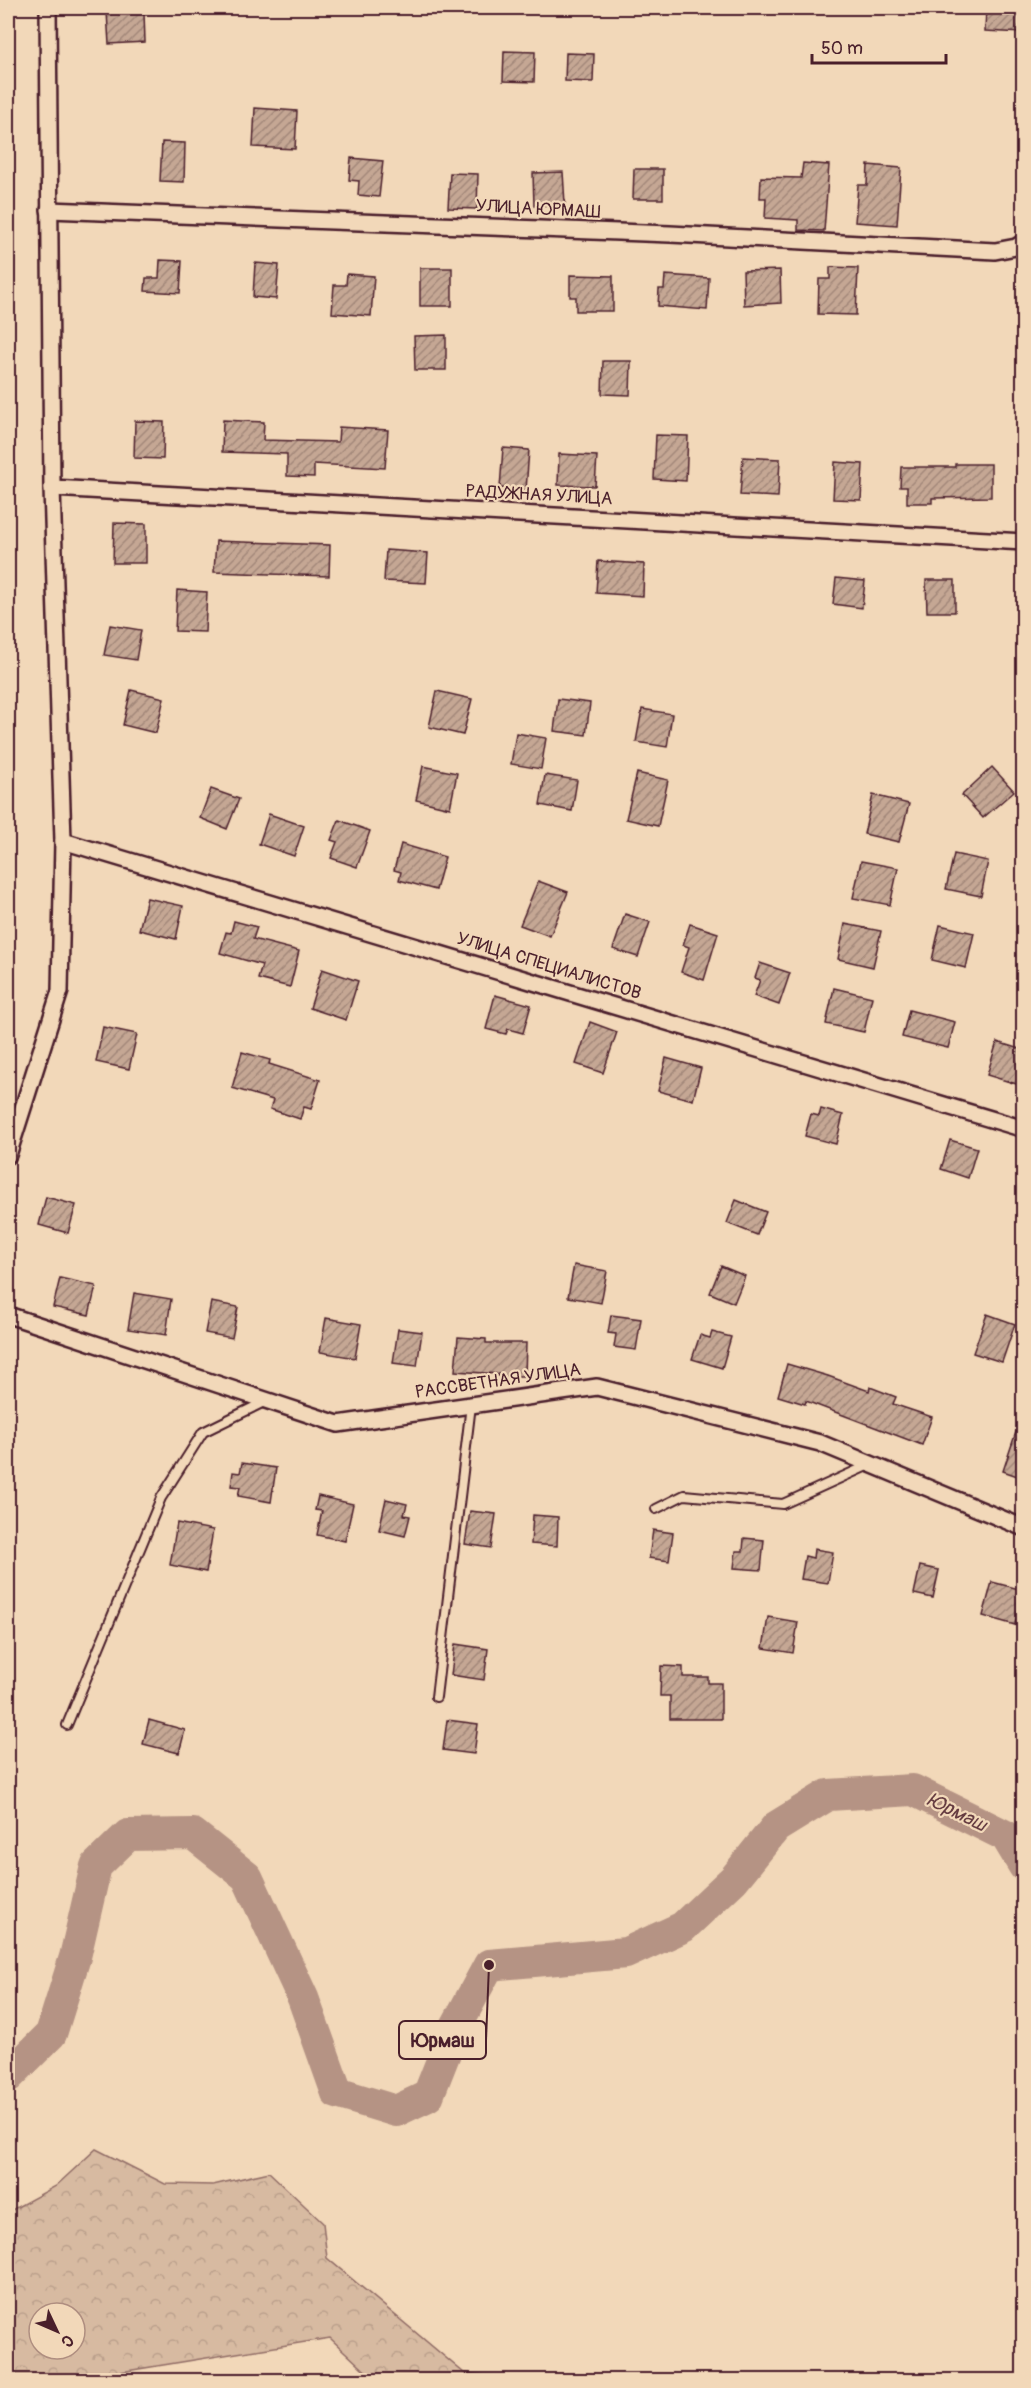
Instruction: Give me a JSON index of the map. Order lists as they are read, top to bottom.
{
  "streets": {
    "street": [
      "УЛИЦА ЮРМАШ",
      "РАДУЖНАЯ УЛИЦА",
      "УЛИЦА СПЕЦИАЛИСТОВ",
      "РАССВЕТНАЯ УЛИЦА"
    ]
  },
  "water": ["Юрмаш"],
  "places": ["Юрмаш"],
  "scale_bar": "50 m",
  "north": "bottom right"
}
